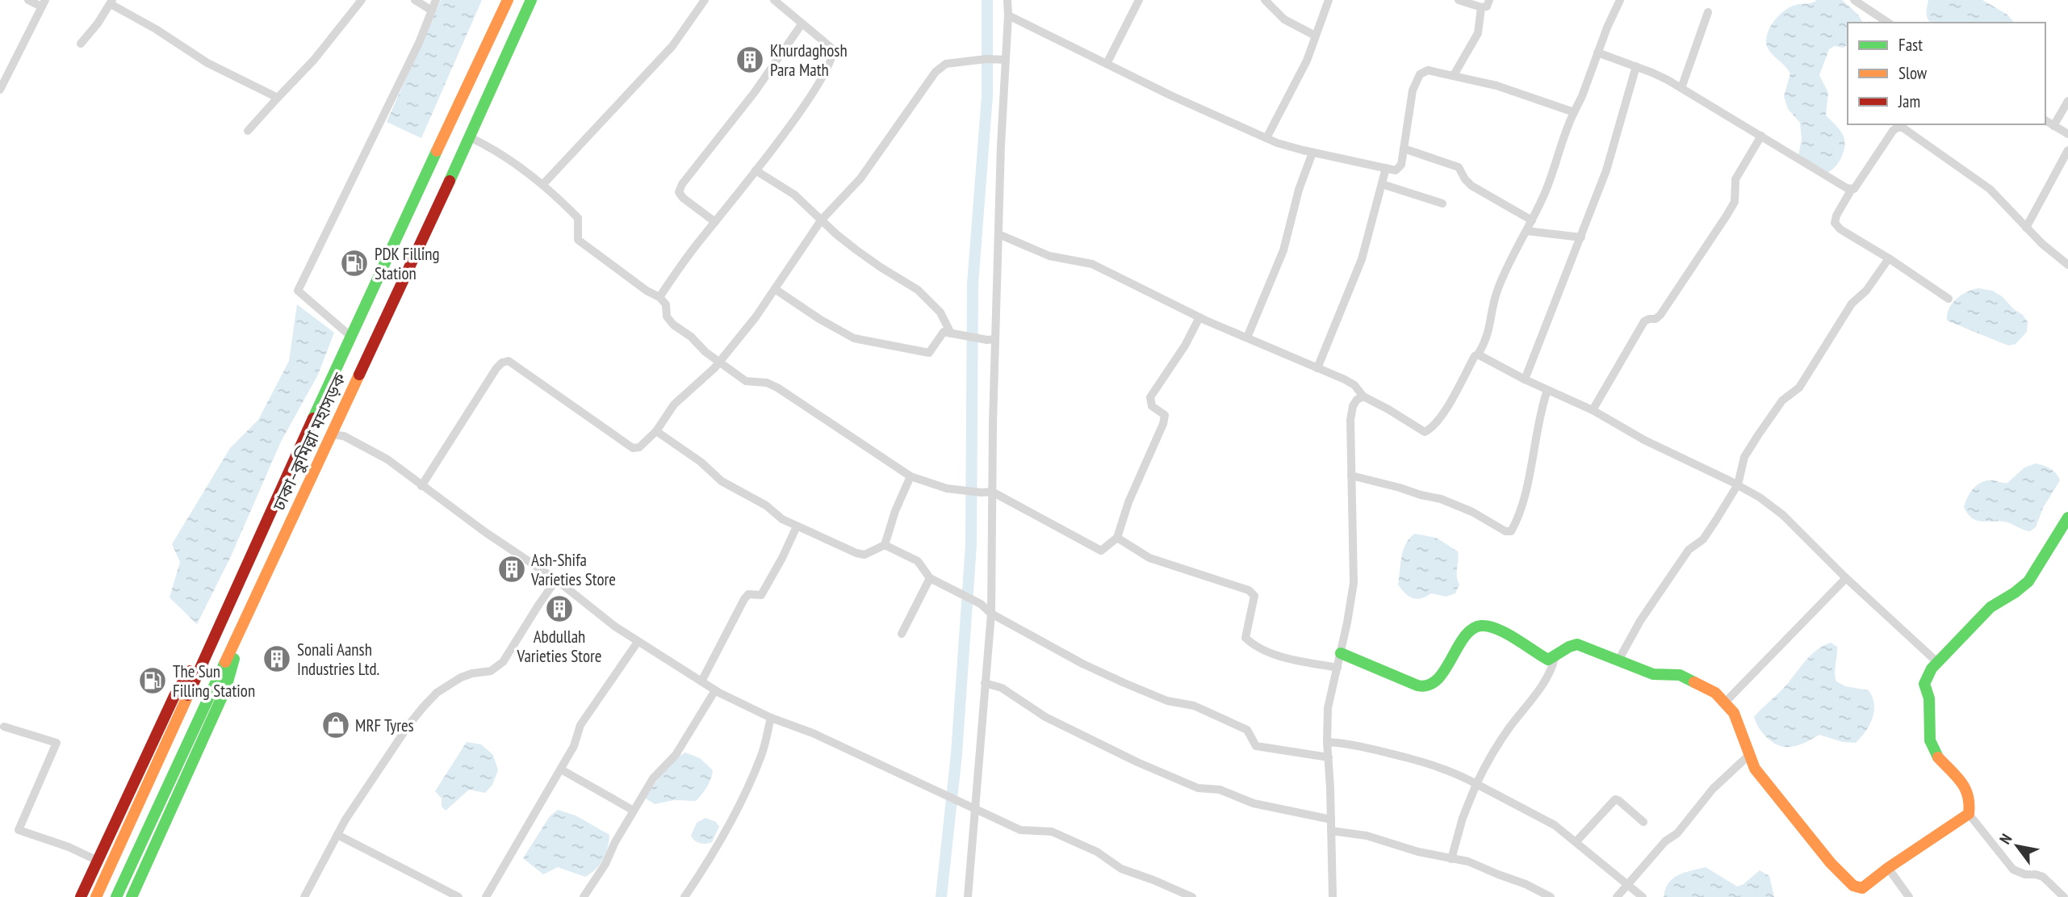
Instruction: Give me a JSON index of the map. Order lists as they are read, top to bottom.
{
  "streets": {
    "main road": ["ঢাকা–কুমিল্লা মহাসড়ক"]
  },
  "places": {
    "building": [
      "Khurdaghosh Para Math",
      "Ash-Shifa Varieties Store",
      "Abdullah Varieties Store",
      "Sonali Aansh Industries Ltd."
    ],
    "fuel station": ["PDK Filling Station", "The Sun Filling Station"],
    "shop": ["MRF Tyres"]
  },
  "legend": ["Fast", "Slow", "Jam"],
  "north": "top left"
}
